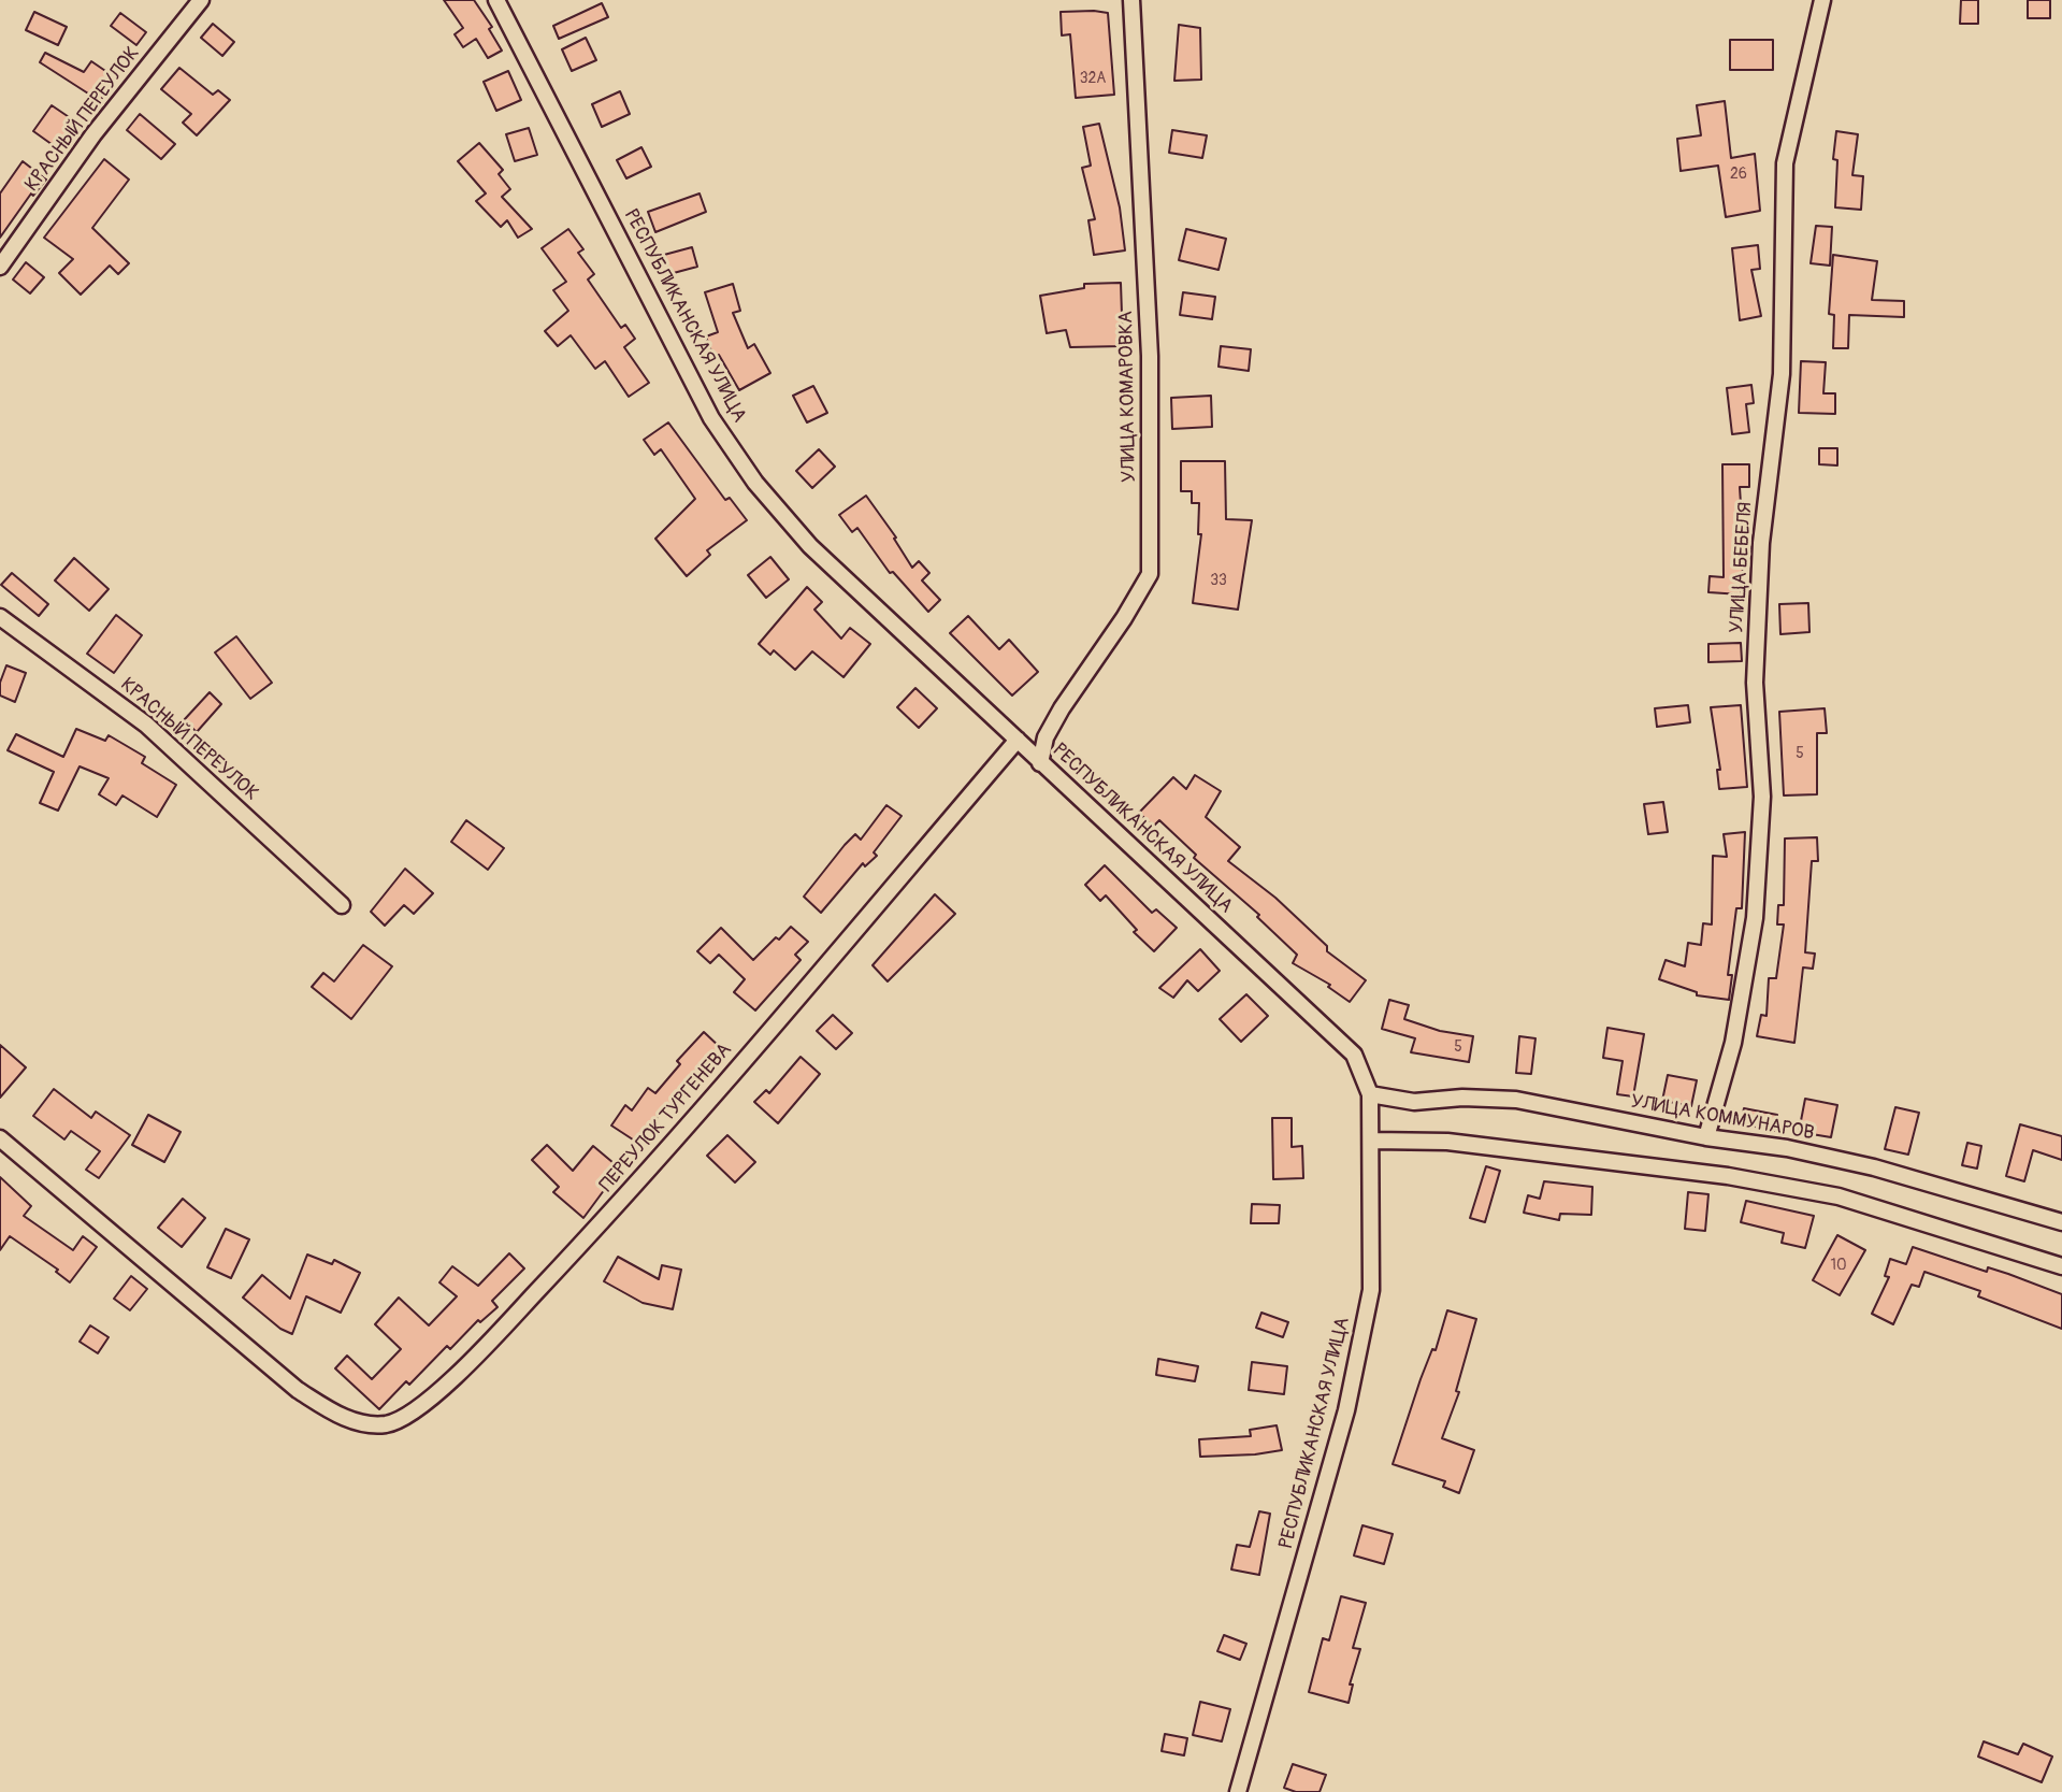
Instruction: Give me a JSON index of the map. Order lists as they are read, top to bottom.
{
  "streets": {
    "street": [
      "КРАСНЫЙ ПЕРЕУЛОК",
      "РЕСПУБЛИКАНСКАЯ УЛИЦА",
      "УЛИЦА КОМАРОВКА",
      "УЛИЦА БЕБЕЛЯ",
      "ПЕРЕУЛОК ТУРГЕНЕВА",
      "УЛИЦА КОММУНАРОВ"
    ]
  },
  "crossings": [
    ["РЕСПУБЛИКАНСКАЯ УЛИЦА", "УЛИЦА КОМАРОВКА"],
    ["РЕСПУБЛИКАНСКАЯ УЛИЦА", "ПЕРЕУЛОК ТУРГЕНЕВА"],
    ["РЕСПУБЛИКАНСКАЯ УЛИЦА", "УЛИЦА КОММУНАРОВ"],
    ["УЛИЦА БЕБЕЛЯ", "УЛИЦА КОММУНАРОВ"]
  ],
  "house_numbers": [
    "32А",
    "26",
    "33",
    "5",
    "5",
    "10"
  ]
}
